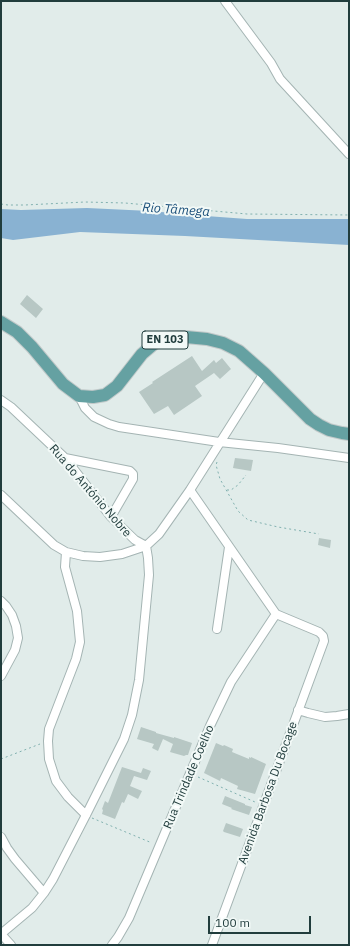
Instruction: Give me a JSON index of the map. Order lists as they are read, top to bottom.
{
  "streets": {
    "main road": ["EN 103"],
    "street": ["Rua do António Nobre", "Rua Trindade Coelho", "Avenida Barbosa Du Bocage"]
  },
  "crossings": [
    ["Rua Trindade Coelho", "Avenida Barbosa Du Bocage"]
  ],
  "water": ["Rio Tâmega"],
  "scale_bar": "100 m"
}
